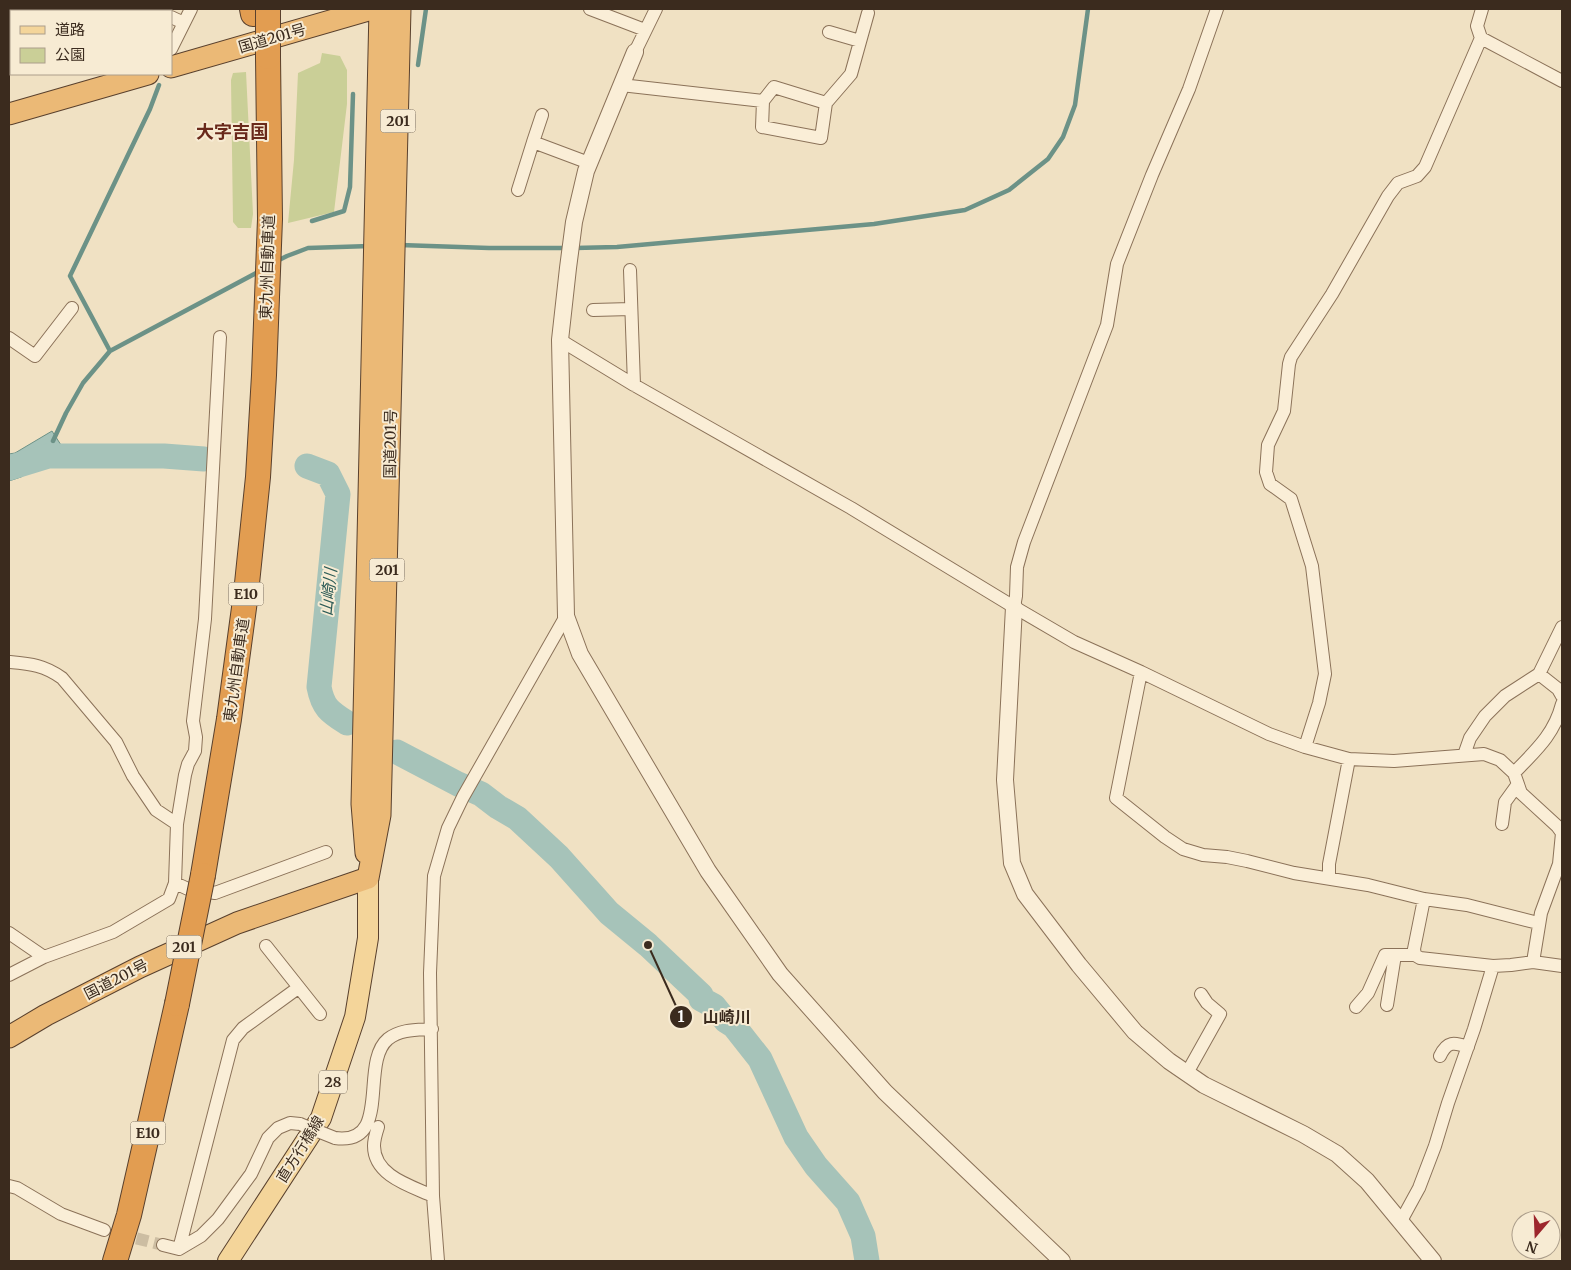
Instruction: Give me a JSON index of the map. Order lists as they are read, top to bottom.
{
  "streets": {
    "highway": [
      "国道201号",
      "201",
      "東九州自動車道",
      "E10"
    ],
    "main road": ["28", "直方行橋線"]
  },
  "crossings": [
    ["国道201号", "直方行橋線"]
  ],
  "districts": ["大字吉国"],
  "water": ["山崎川"],
  "places": ["山崎川"],
  "legend": ["道路", "公園"],
  "north": "bottom"
}
